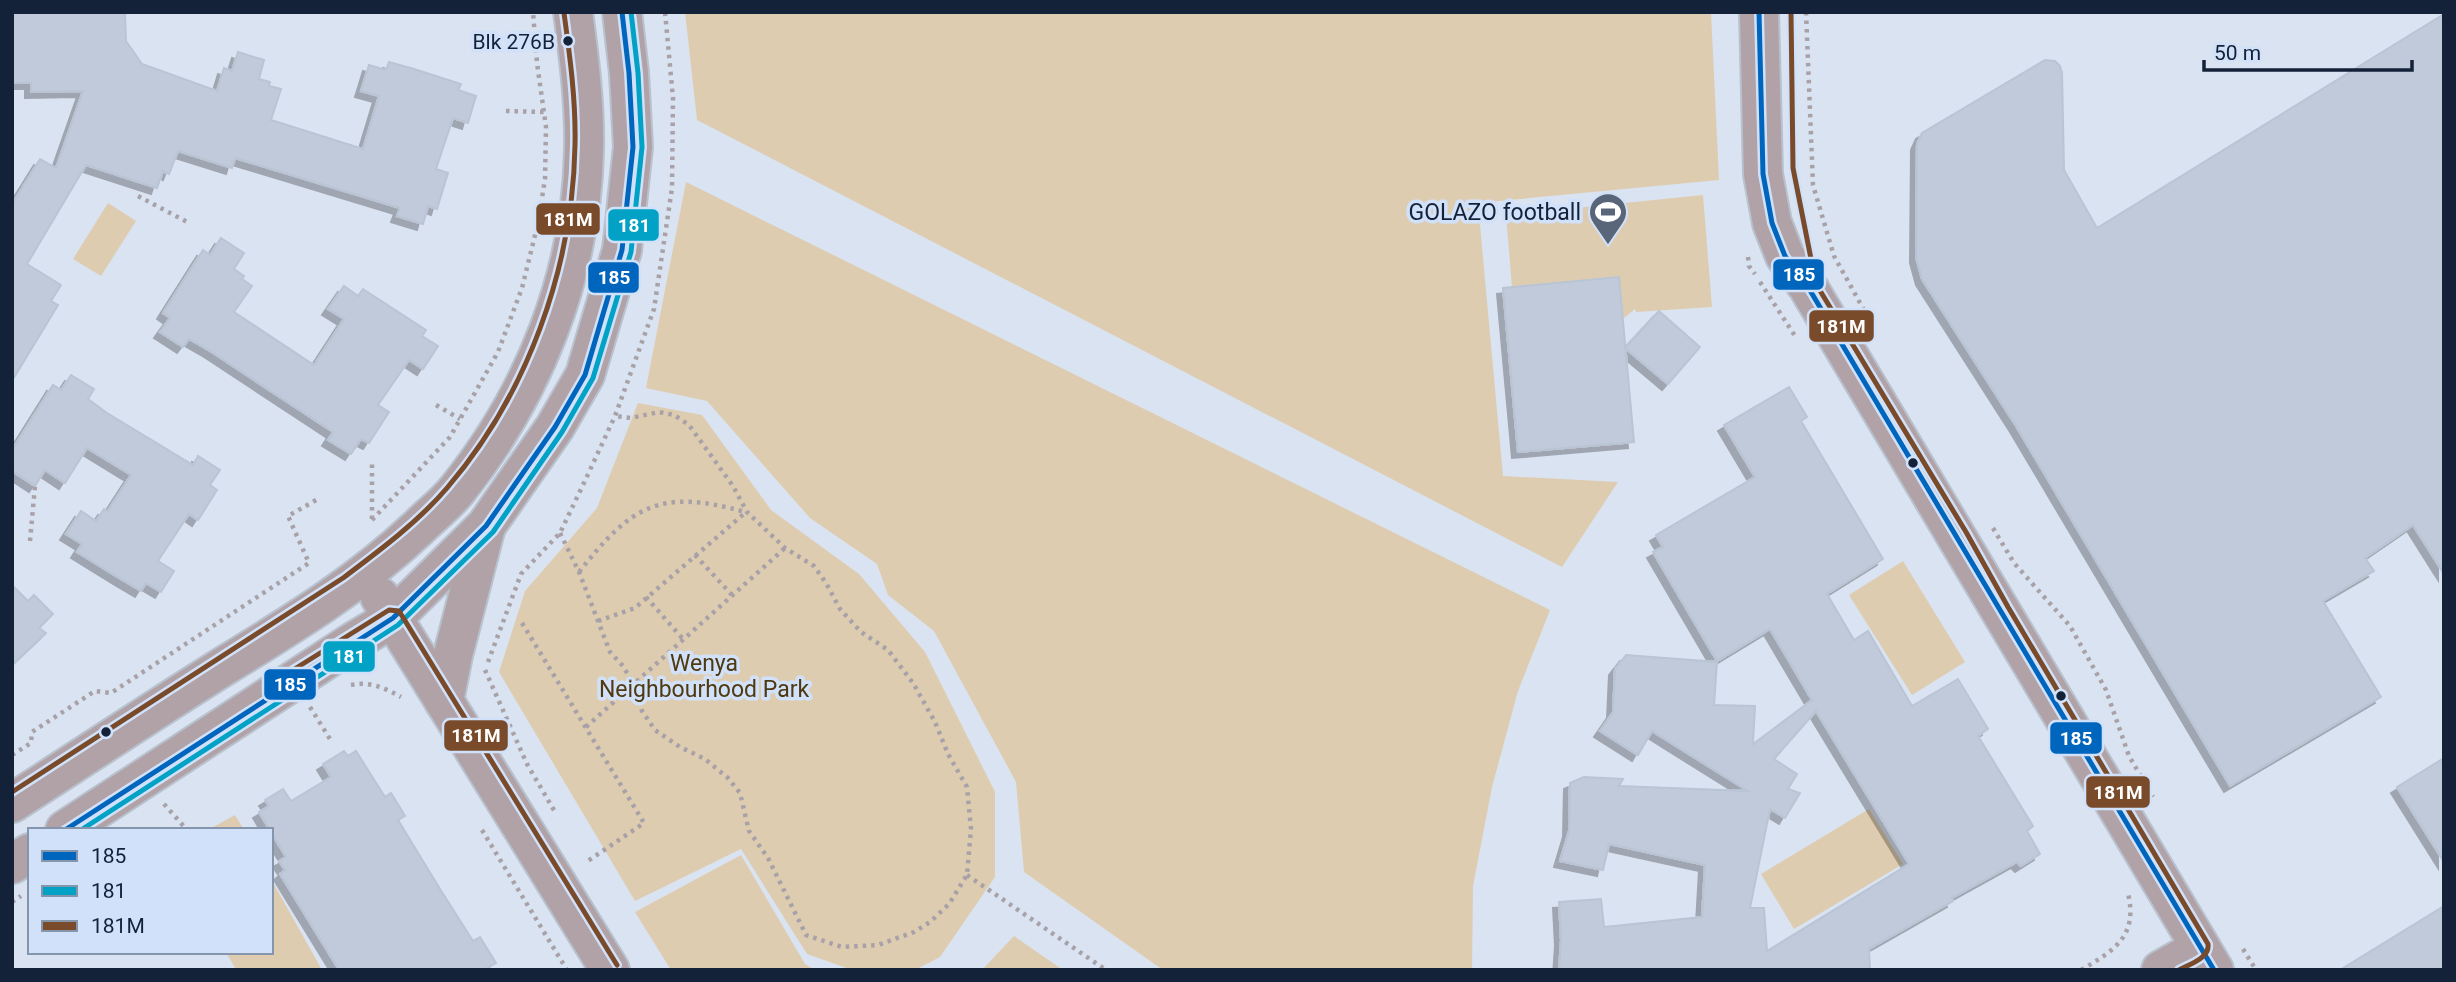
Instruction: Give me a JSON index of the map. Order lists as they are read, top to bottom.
{
  "parks": ["Wenya Neighbourhood Park"],
  "places": {
    "other": ["Blk 276B"],
    "sports": ["GOLAZO football"]
  },
  "lines": ["transit line 185", "transit line 181", "transit line 181M"],
  "legend": ["185", "181", "181M"],
  "scale_bar": "50 m"
}
